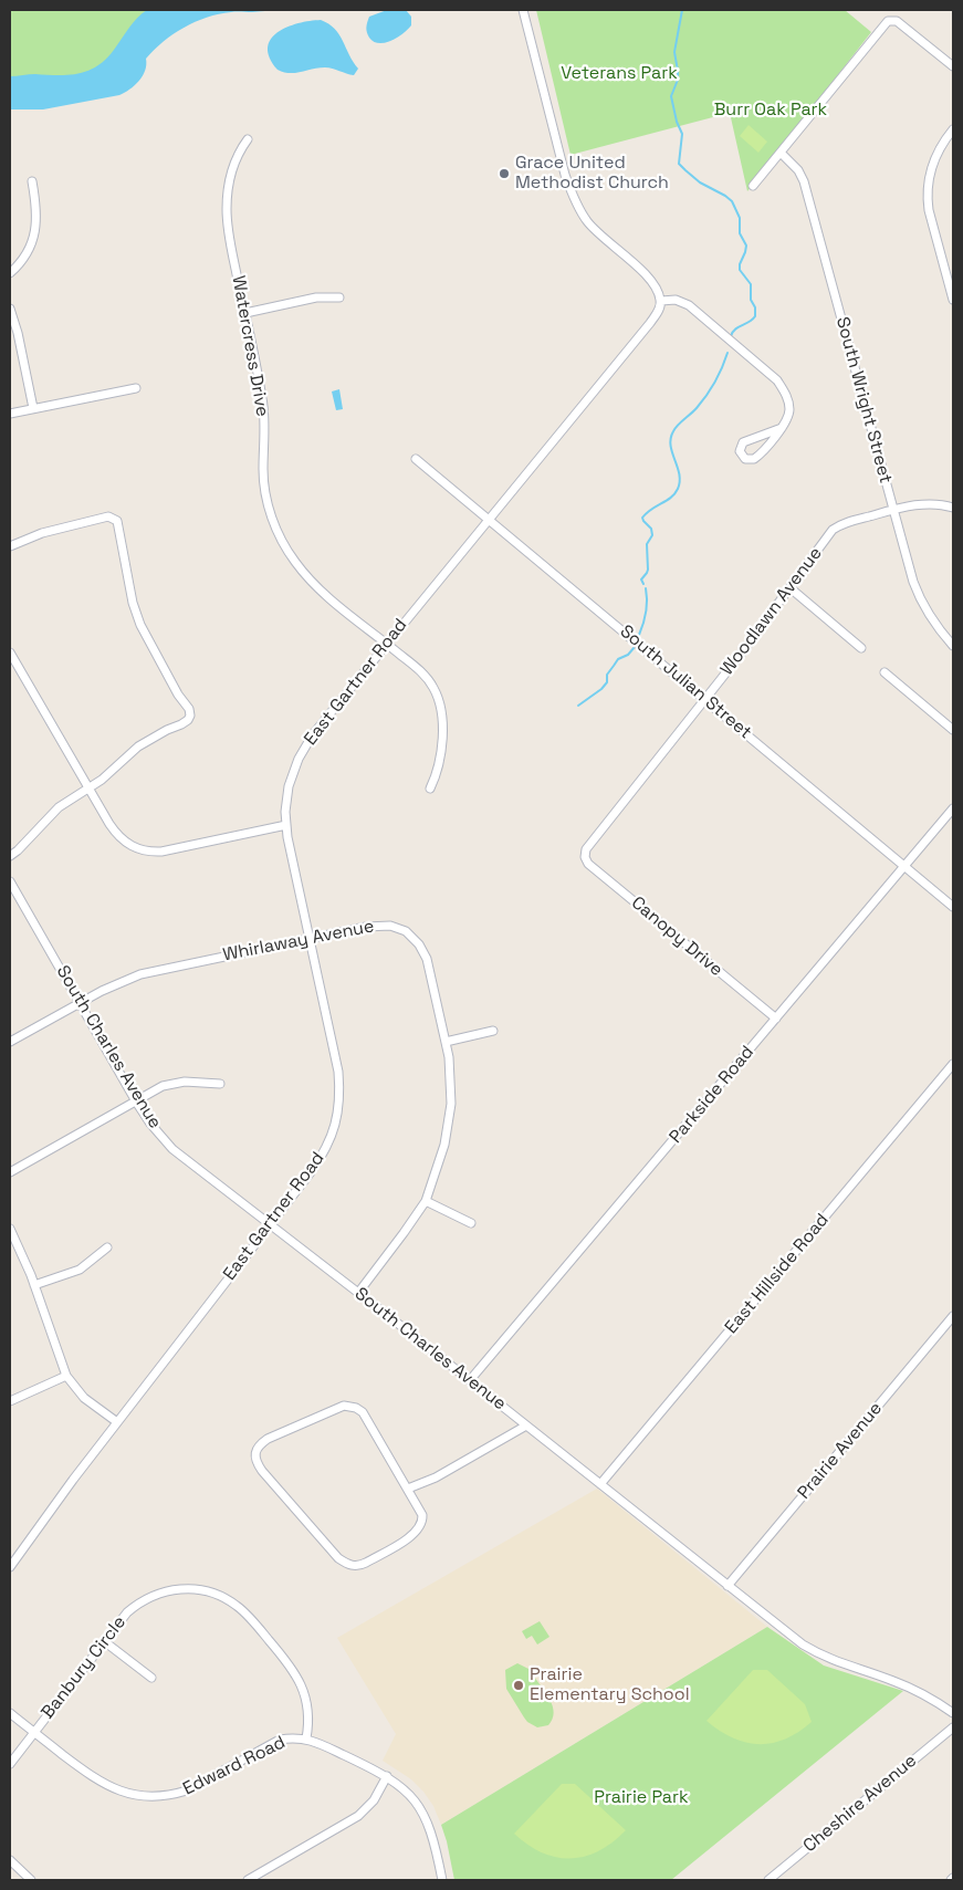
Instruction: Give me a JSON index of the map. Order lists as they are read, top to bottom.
{
  "streets": {
    "street": [
      "Watercress Drive",
      "South Wright Street",
      "Woodlawn Avenue",
      "East Gartner Road",
      "South Julian Street",
      "Canopy Drive",
      "Whirlaway Avenue",
      "South Charles Avenue",
      "Parkside Road",
      "East Hillside Road",
      "Prairie Avenue",
      "Banbury Circle",
      "Edward Road",
      "Cheshire Avenue"
    ]
  },
  "crossings": [
    ["Watercress Drive", "East Gartner Road"],
    ["South Wright Street", "Woodlawn Avenue"],
    ["Woodlawn Avenue", "South Julian Street"],
    ["Woodlawn Avenue", "Canopy Drive"],
    ["East Gartner Road", "South Julian Street"],
    ["East Gartner Road", "Whirlaway Avenue"],
    ["East Gartner Road", "South Charles Avenue"],
    ["South Julian Street", "Parkside Road"],
    ["Canopy Drive", "Parkside Road"],
    ["Whirlaway Avenue", "South Charles Avenue"],
    ["South Charles Avenue", "Parkside Road"],
    ["South Charles Avenue", "East Hillside Road"],
    ["South Charles Avenue", "Prairie Avenue"],
    ["Banbury Circle", "Edward Road"]
  ],
  "parks": ["Veterans Park", "Burr Oak Park", "Prairie Park"],
  "places": ["Grace United Methodist Church", "Prairie Elementary School"]
}
